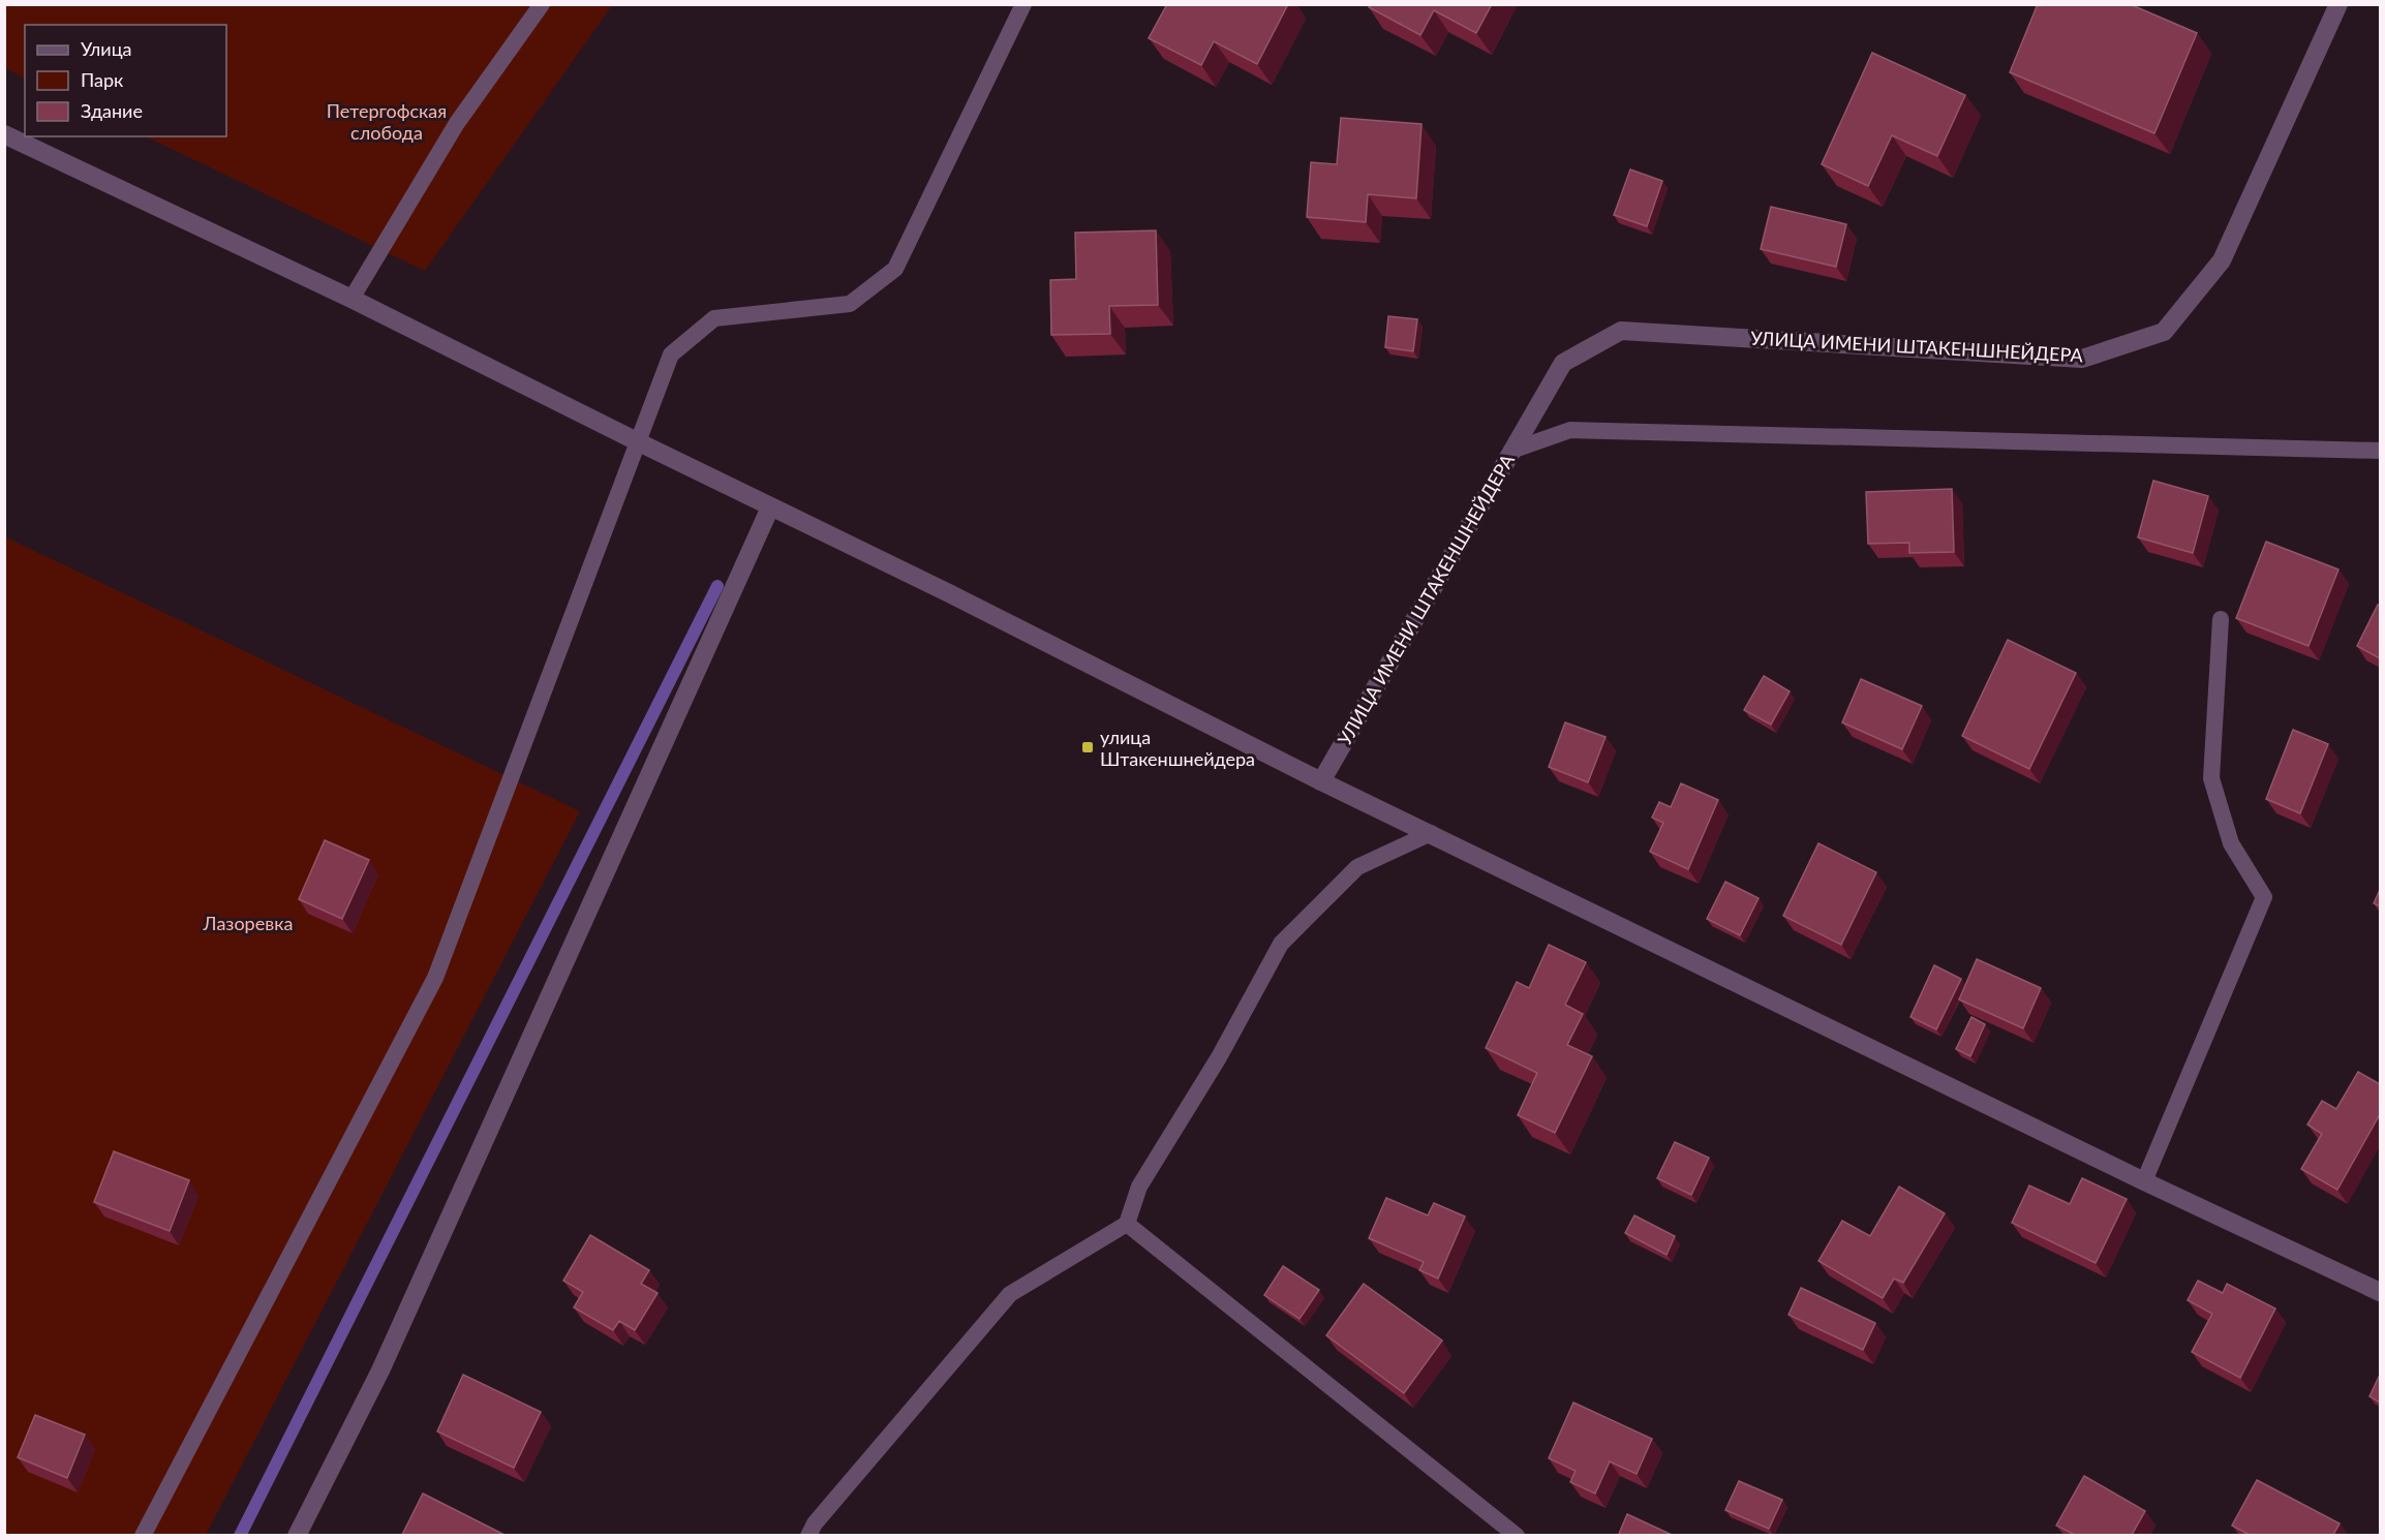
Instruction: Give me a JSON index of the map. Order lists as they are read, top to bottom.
{
  "streets": {
    "street": ["УЛИЦА ИМЕНИ ШТАКЕНШНЕЙДЕРА"]
  },
  "parks": ["Петергофская слобода", "Лазоревка"],
  "places": {
    "transit": ["улица Штакеншнейдера"]
  },
  "legend": ["Улица", "Парк", "Здание"]
}
